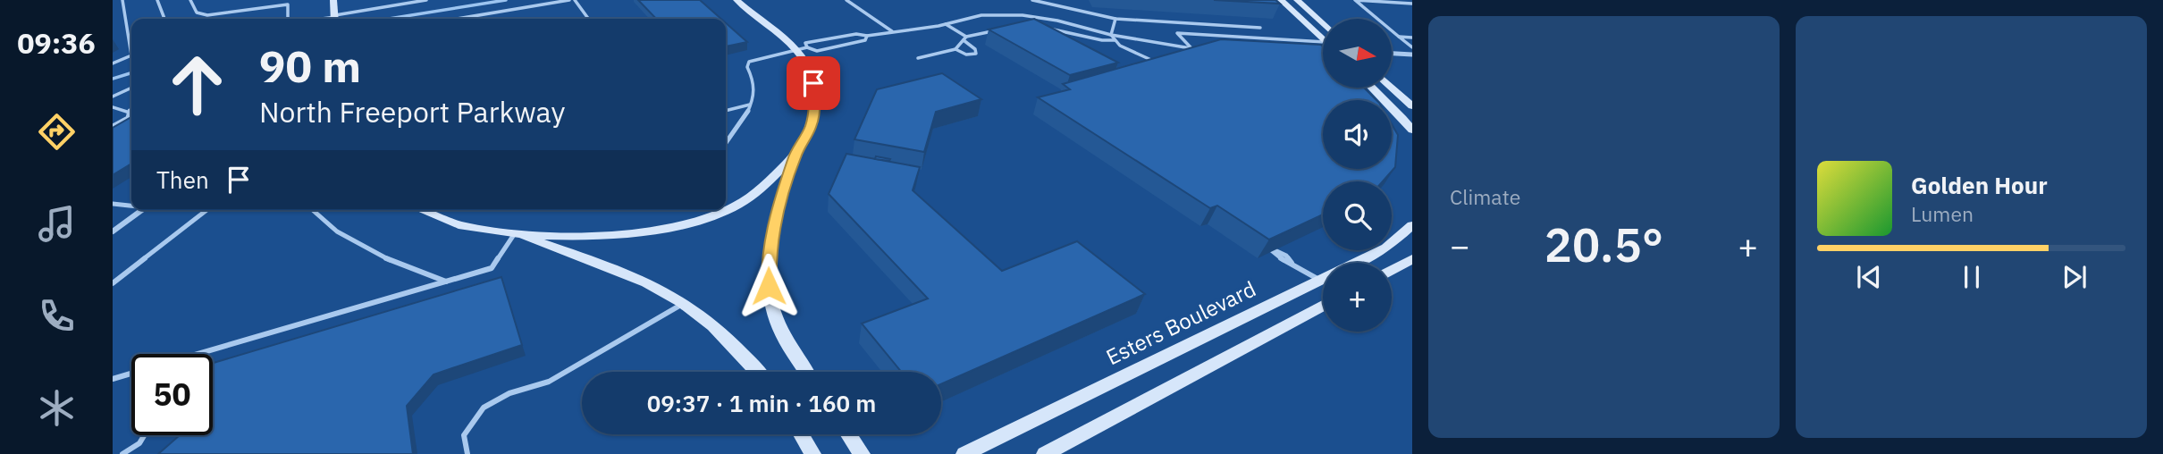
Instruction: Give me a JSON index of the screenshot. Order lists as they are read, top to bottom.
{
  "streets": {
    "main road": ["Esters Boulevard"]
  },
  "north": "right",
  "page": {
    "tabs": "09:36",
    "tile": "Climate",
    "map_buttons": "+",
    "turn": ["90 m", "North Freeport Parkway"],
    "then": "Then",
    "song": ["Golden Hour", "Lumen"],
    "heat": ["−", "20.5°", "+"],
    "limit": "50",
    "trip": "09:37 · 1 min · 160 m"
  }
}
